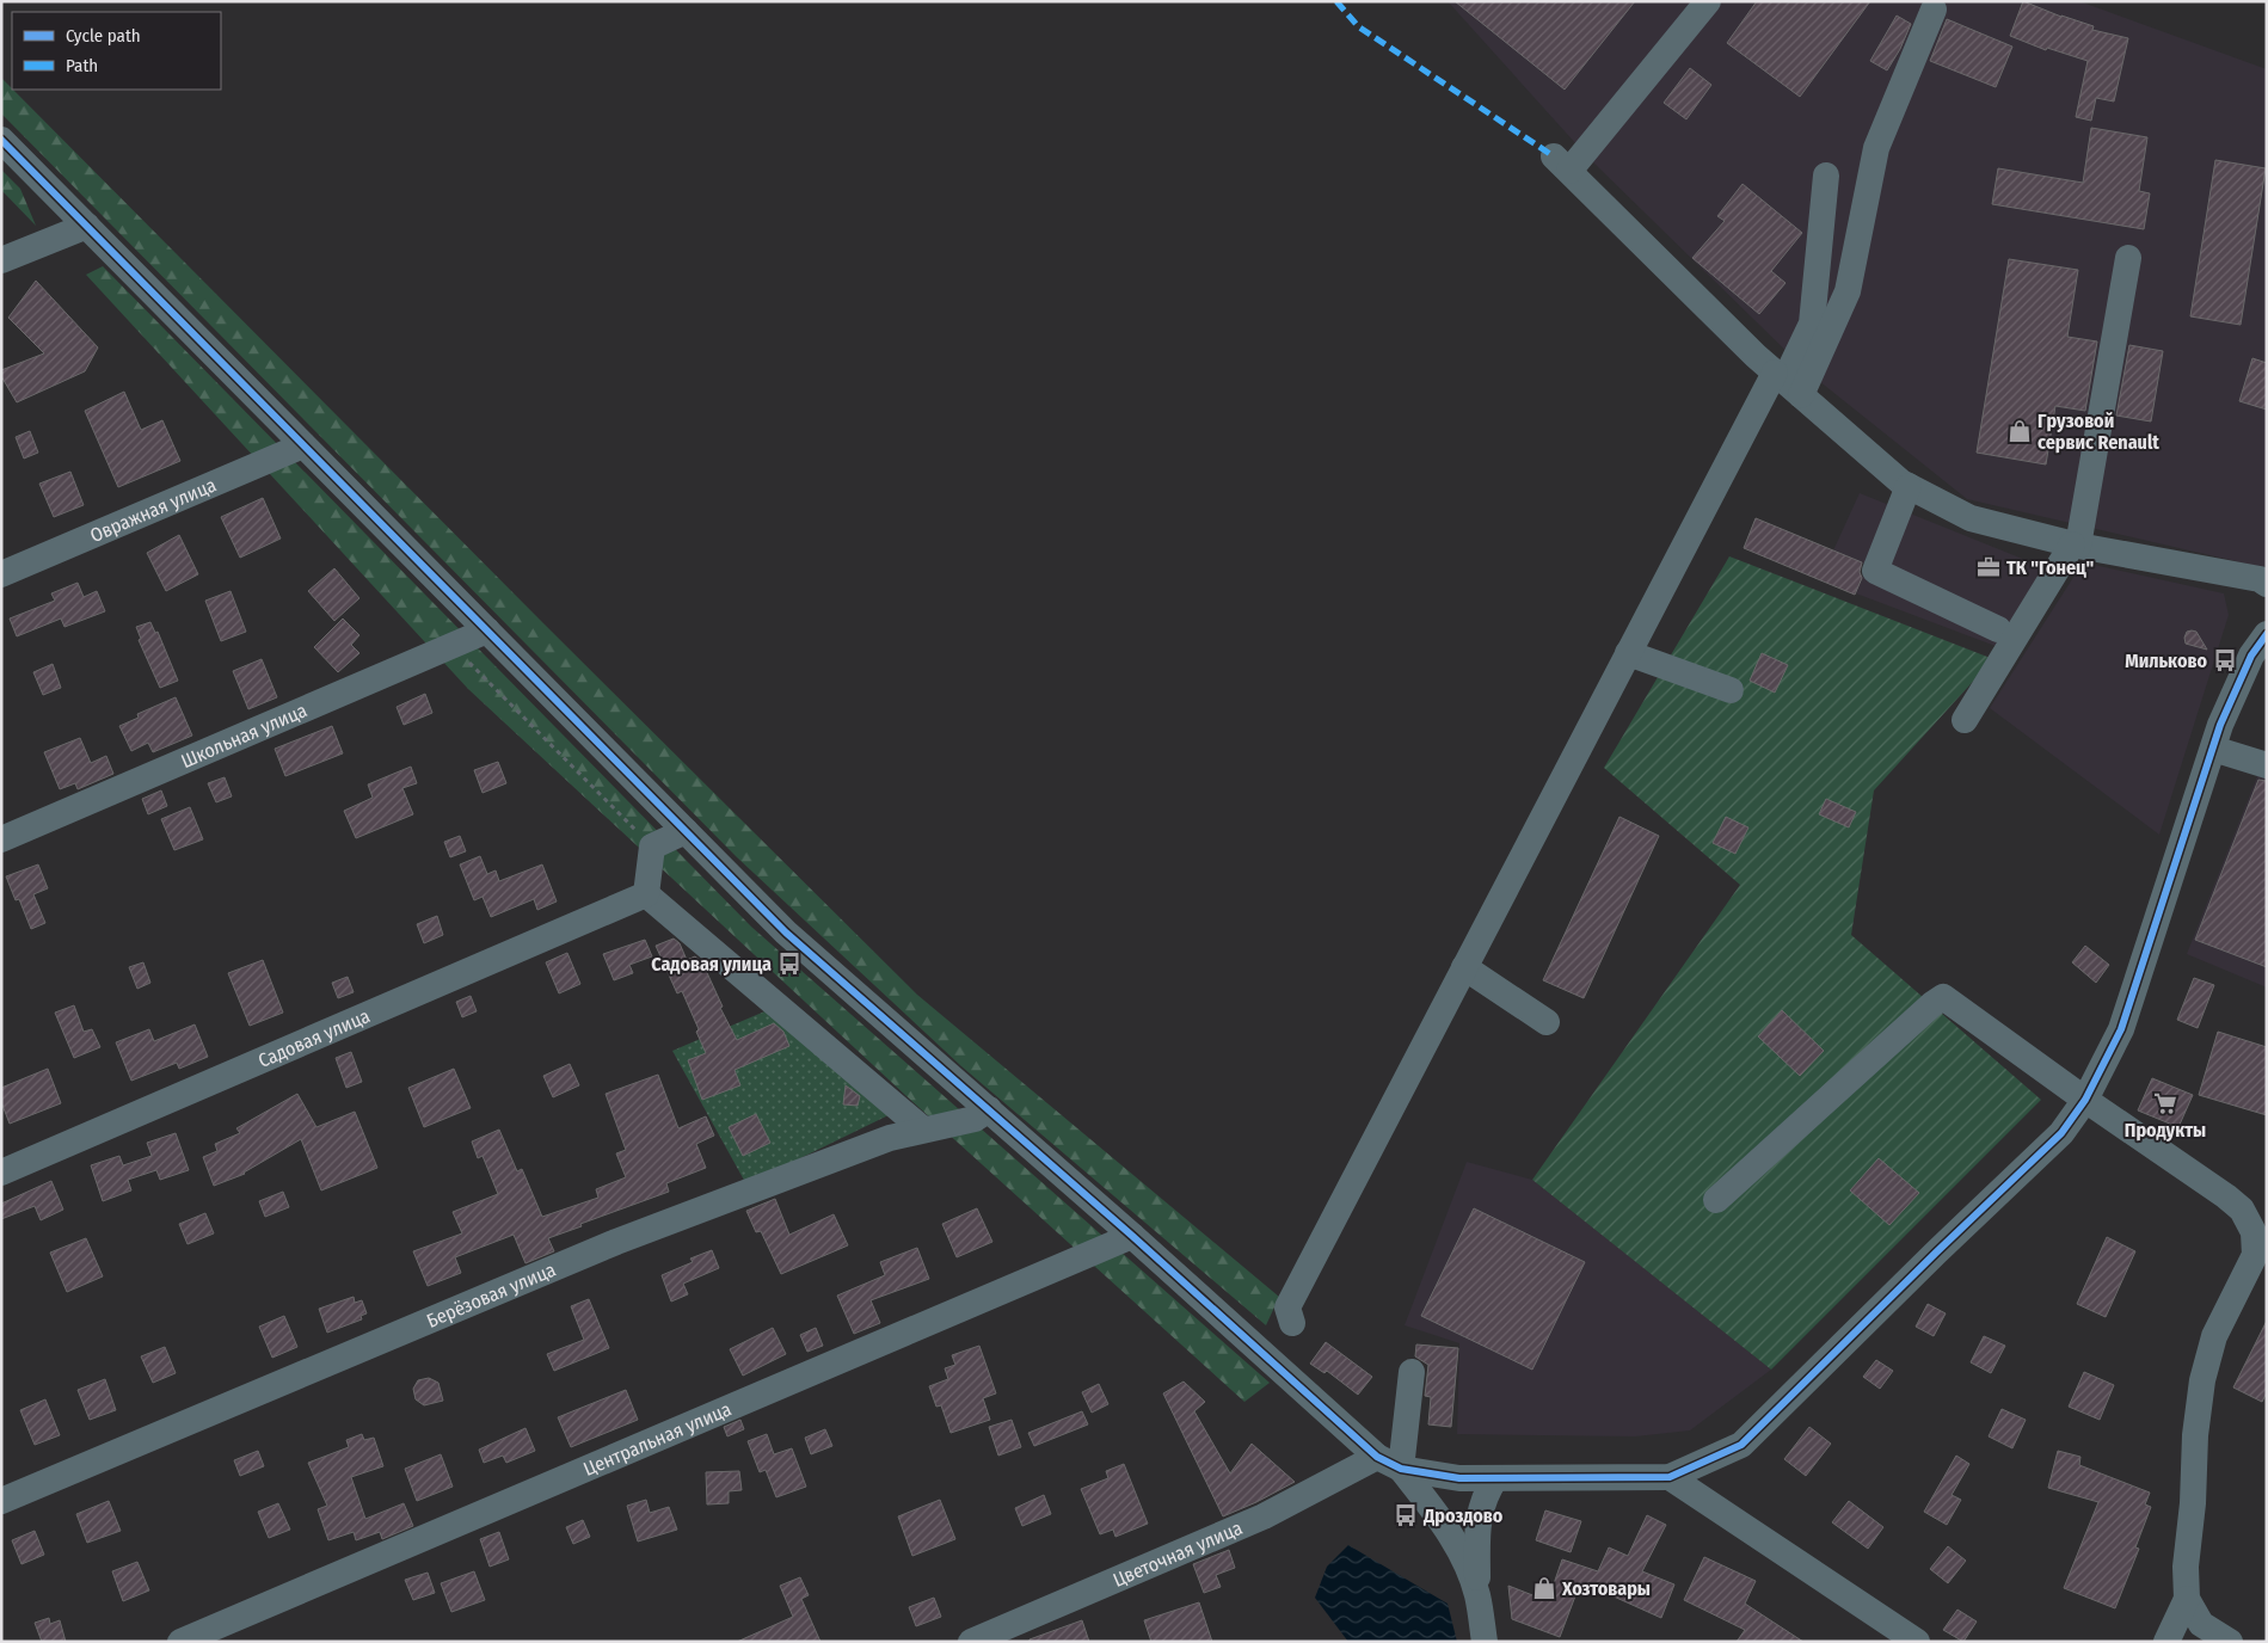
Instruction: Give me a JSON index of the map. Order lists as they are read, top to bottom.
{
  "streets": {
    "street": [
      "Овражная улица",
      "Школьная улица",
      "Садовая улица",
      "Берёзовая улица",
      "Центральная улица",
      "Цветочная улица"
    ]
  },
  "places": {
    "shop": ["Грузовой сервис Renault", "Хозтовары"],
    "office": ["ТК \"Гонец\""],
    "bus stop": ["Мильково", "Садовая улица", "Дроздово"],
    "supermarket": ["Продукты"]
  },
  "legend": ["Cycle path", "Path"]
}
